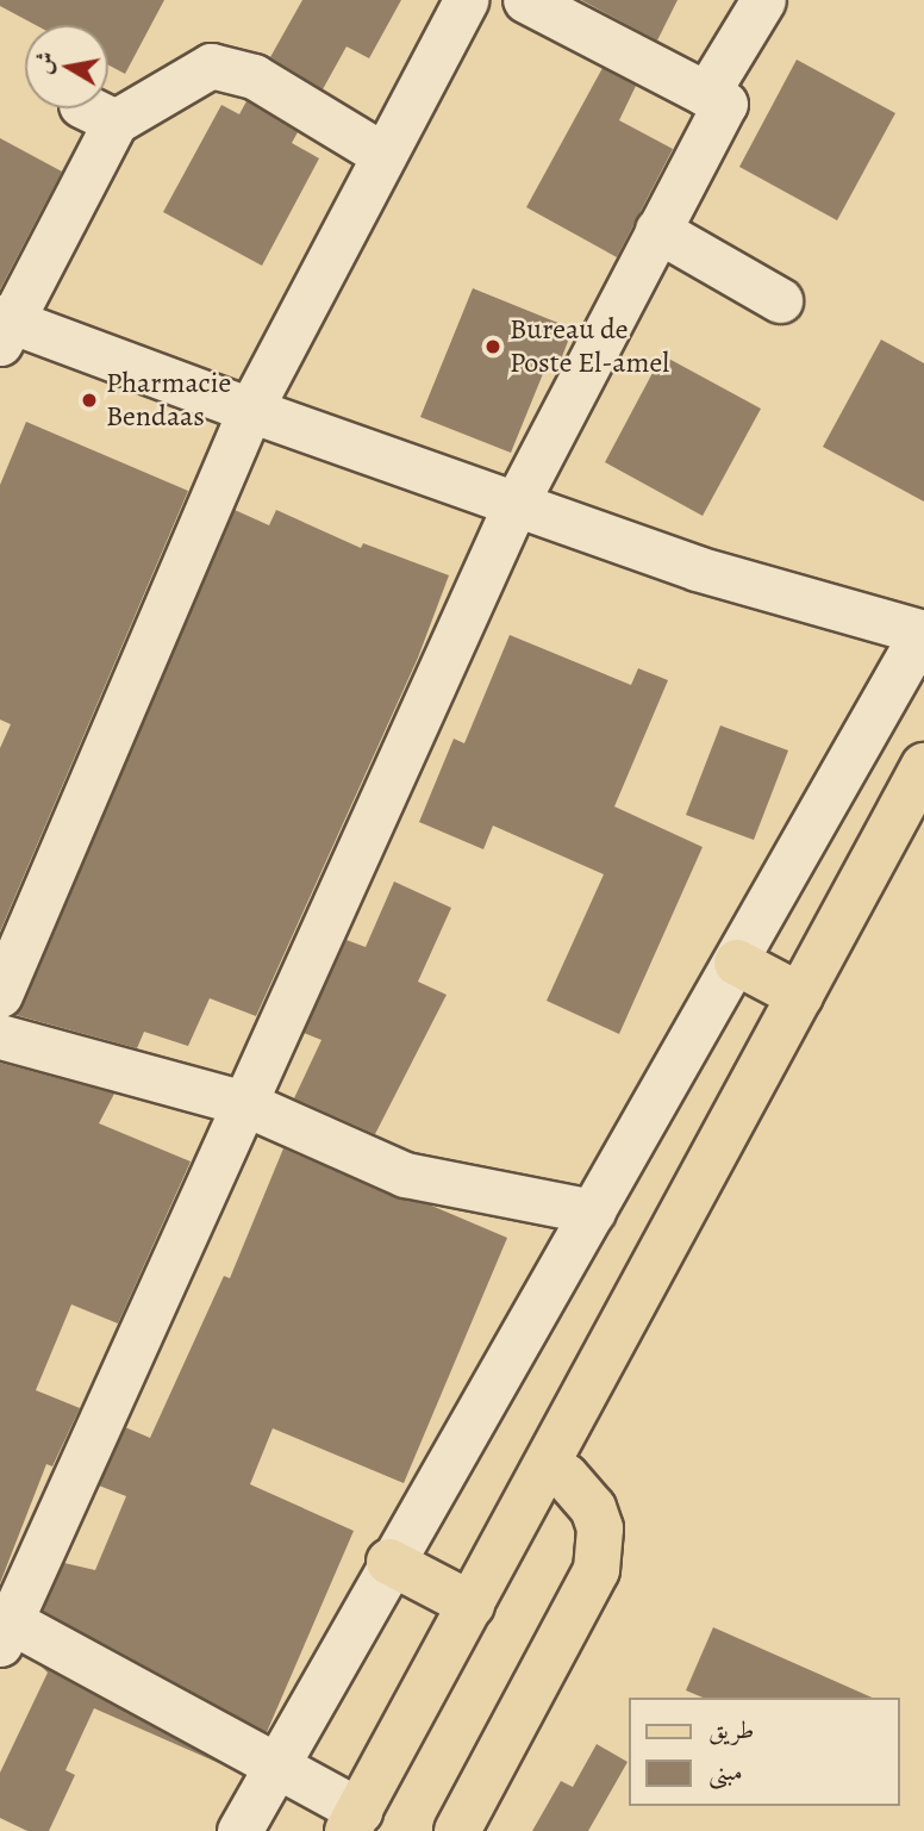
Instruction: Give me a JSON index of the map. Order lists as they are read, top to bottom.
{
  "places": ["Bureau de Poste El-amel", "Pharmacie Bendaas"],
  "legend": ["طريق", "مبنى"],
  "north": "left"
}
